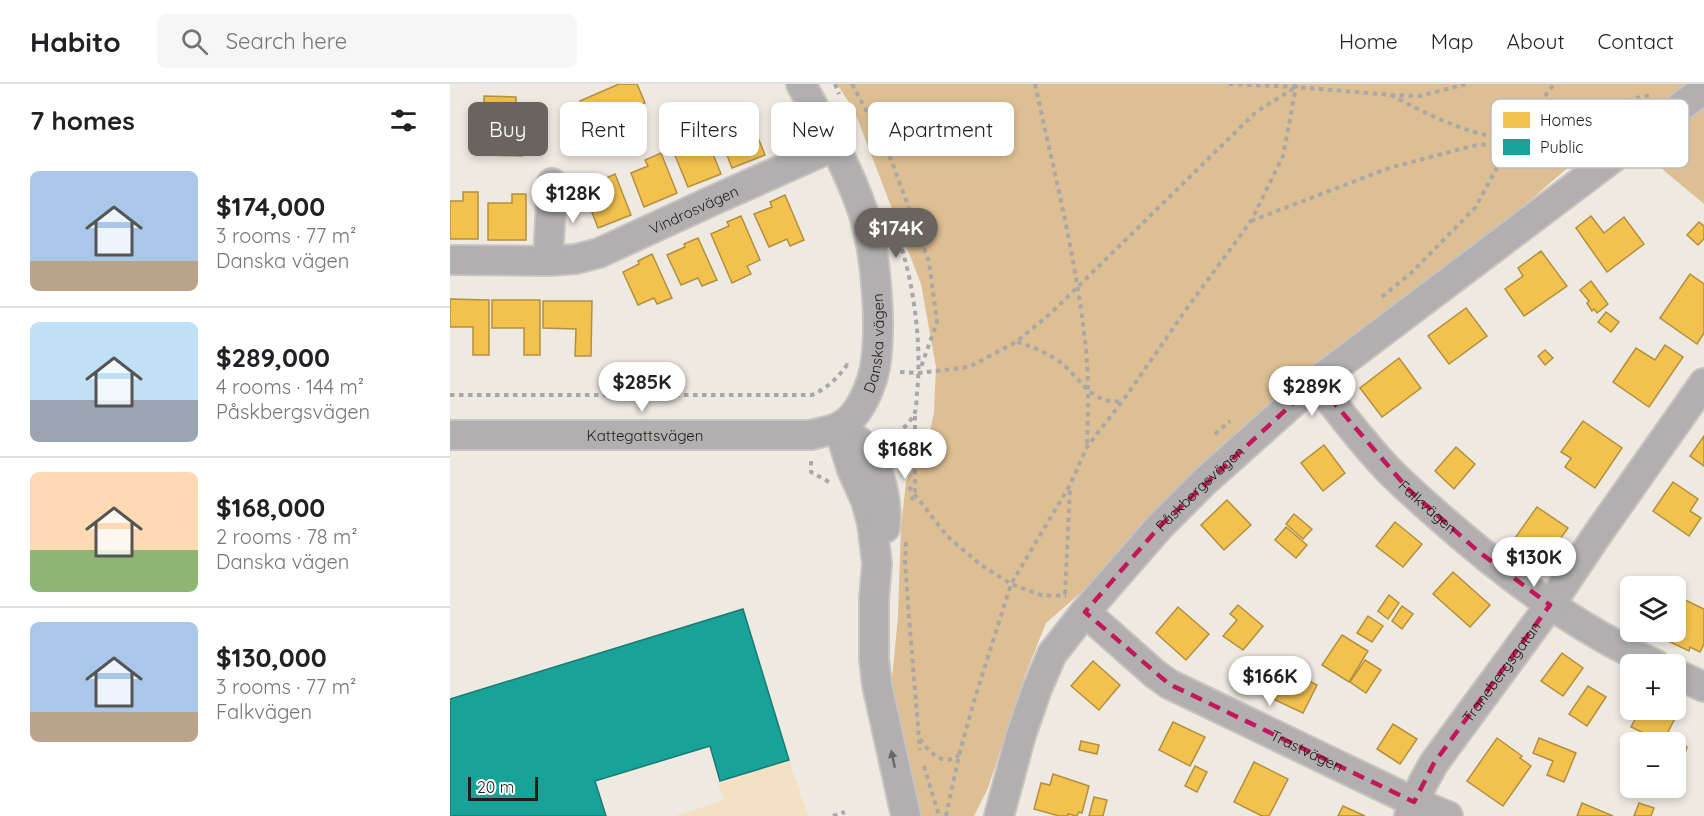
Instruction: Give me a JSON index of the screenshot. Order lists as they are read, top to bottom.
{
  "streets": {
    "street": [
      "Vindrosvägen",
      "Danska vägen",
      "Kattegattsvägen",
      "Påskbergsvägen",
      "Falkvägen",
      "Tranebergsgatan",
      "Trastvägen"
    ]
  },
  "crossings": [
    ["Danska vägen", "Kattegattsvägen"],
    ["Påskbergsvägen", "Falkvägen"],
    ["Påskbergsvägen", "Trastvägen"],
    ["Falkvägen", "Tranebergsgatan"],
    ["Tranebergsgatan", "Trastvägen"]
  ],
  "legend": ["Homes", "Public"],
  "scale_bar": "20 m",
  "page": {
    "header": "Habito",
    "search": "Search here",
    "nav": [
      "Home",
      "Map",
      "About",
      "Contact"
    ],
    "heading": "7 homes",
    "chip": [
      "Buy",
      "Rent",
      "Filters",
      "New",
      "Apartment"
    ],
    "list": [
      {
        "name": "$174,000",
        "note": "3 rooms · 77 m² · Danska vägen"
      },
      {
        "name": "$289,000",
        "note": "4 rooms · 144 m² · Påskbergsvägen"
      },
      {
        "name": "$168,000",
        "note": "2 rooms · 78 m² · Danska vägen"
      },
      {
        "name": "$130,000",
        "note": "3 rooms · 77 m² · Falkvägen"
      }
    ],
    "price": [
      "$128K",
      "$174K",
      "$285K",
      "$289K",
      "$168K",
      "$130K",
      "$166K"
    ],
    "map_buttons": ["+", "−"],
    "scale": "20 m"
  }
}
